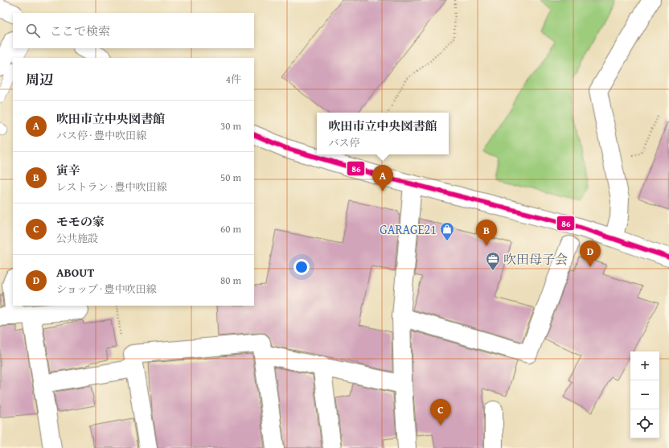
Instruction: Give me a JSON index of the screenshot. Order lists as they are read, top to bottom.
{
  "places": {
    "shop": ["GARAGE21"],
    "office": ["吹田母子会"]
  },
  "lines": ["transit line 86"],
  "page": {
    "search": "ここで検索",
    "heading": ["周辺", "4件"],
    "list": [
      {
        "mark": "A",
        "name": "吹田市立中央図書館",
        "note": "バス停 · 豊中吹田線",
        "value": "30 m"
      },
      {
        "mark": "B",
        "name": "寅辛",
        "note": "レストラン · 豊中吹田線",
        "value": "50 m"
      },
      {
        "mark": "C",
        "name": "モモの家",
        "note": "公共施設",
        "value": "60 m"
      },
      {
        "mark": "D",
        "name": "ABOUT",
        "note": "ショップ · 豊中吹田線",
        "value": "80 m"
      }
    ],
    "popup": ["吹田市立中央図書館", "バス停"],
    "pins": [
      "A",
      "B",
      "D",
      "C"
    ],
    "map_buttons": ["+", "−"]
  }
}
